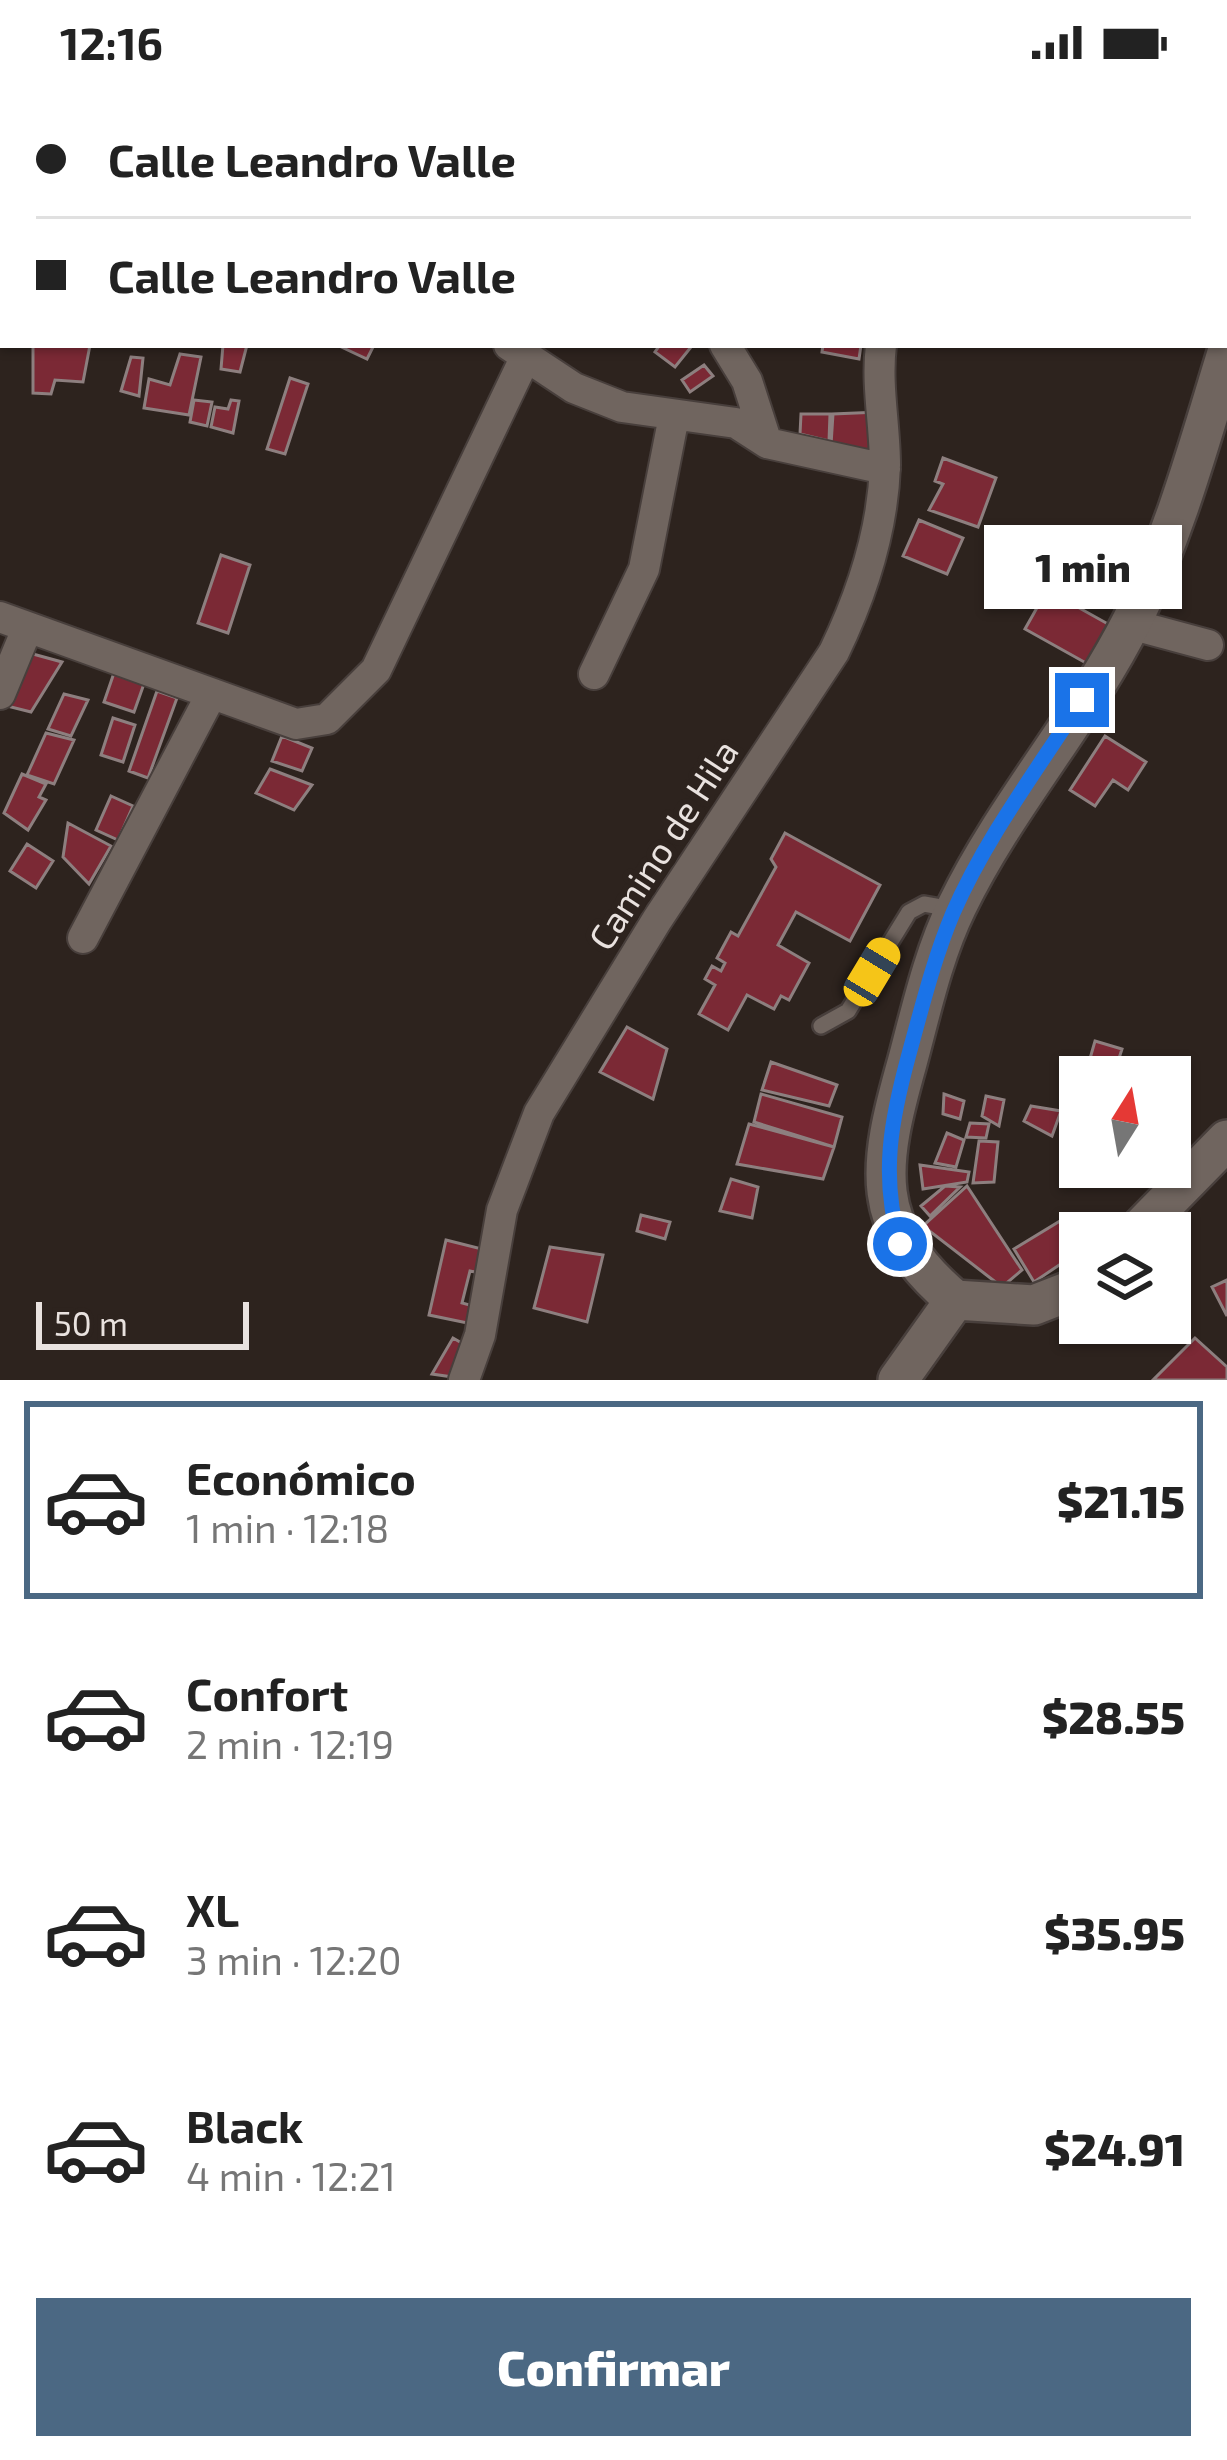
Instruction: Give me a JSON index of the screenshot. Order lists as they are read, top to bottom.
{
  "streets": {
    "street": ["Camino de Hila"]
  },
  "scale_bar": "50 m",
  "north": "top",
  "page": {
    "status": "12:16",
    "banner": ["Calle Leandro Valle", "Calle Leandro Valle"],
    "bubble": "1 min",
    "scale": "50 m",
    "list": [
      {
        "name": "Económico",
        "note": "1 min · 12:18",
        "value": "$21.15"
      },
      {
        "name": "Confort",
        "note": "2 min · 12:19",
        "value": "$28.55"
      },
      {
        "name": "XL",
        "note": "3 min · 12:20",
        "value": "$35.95"
      },
      {
        "name": "Black",
        "note": "4 min · 12:21",
        "value": "$24.91"
      }
    ],
    "buttons": "Confirmar"
  }
}
